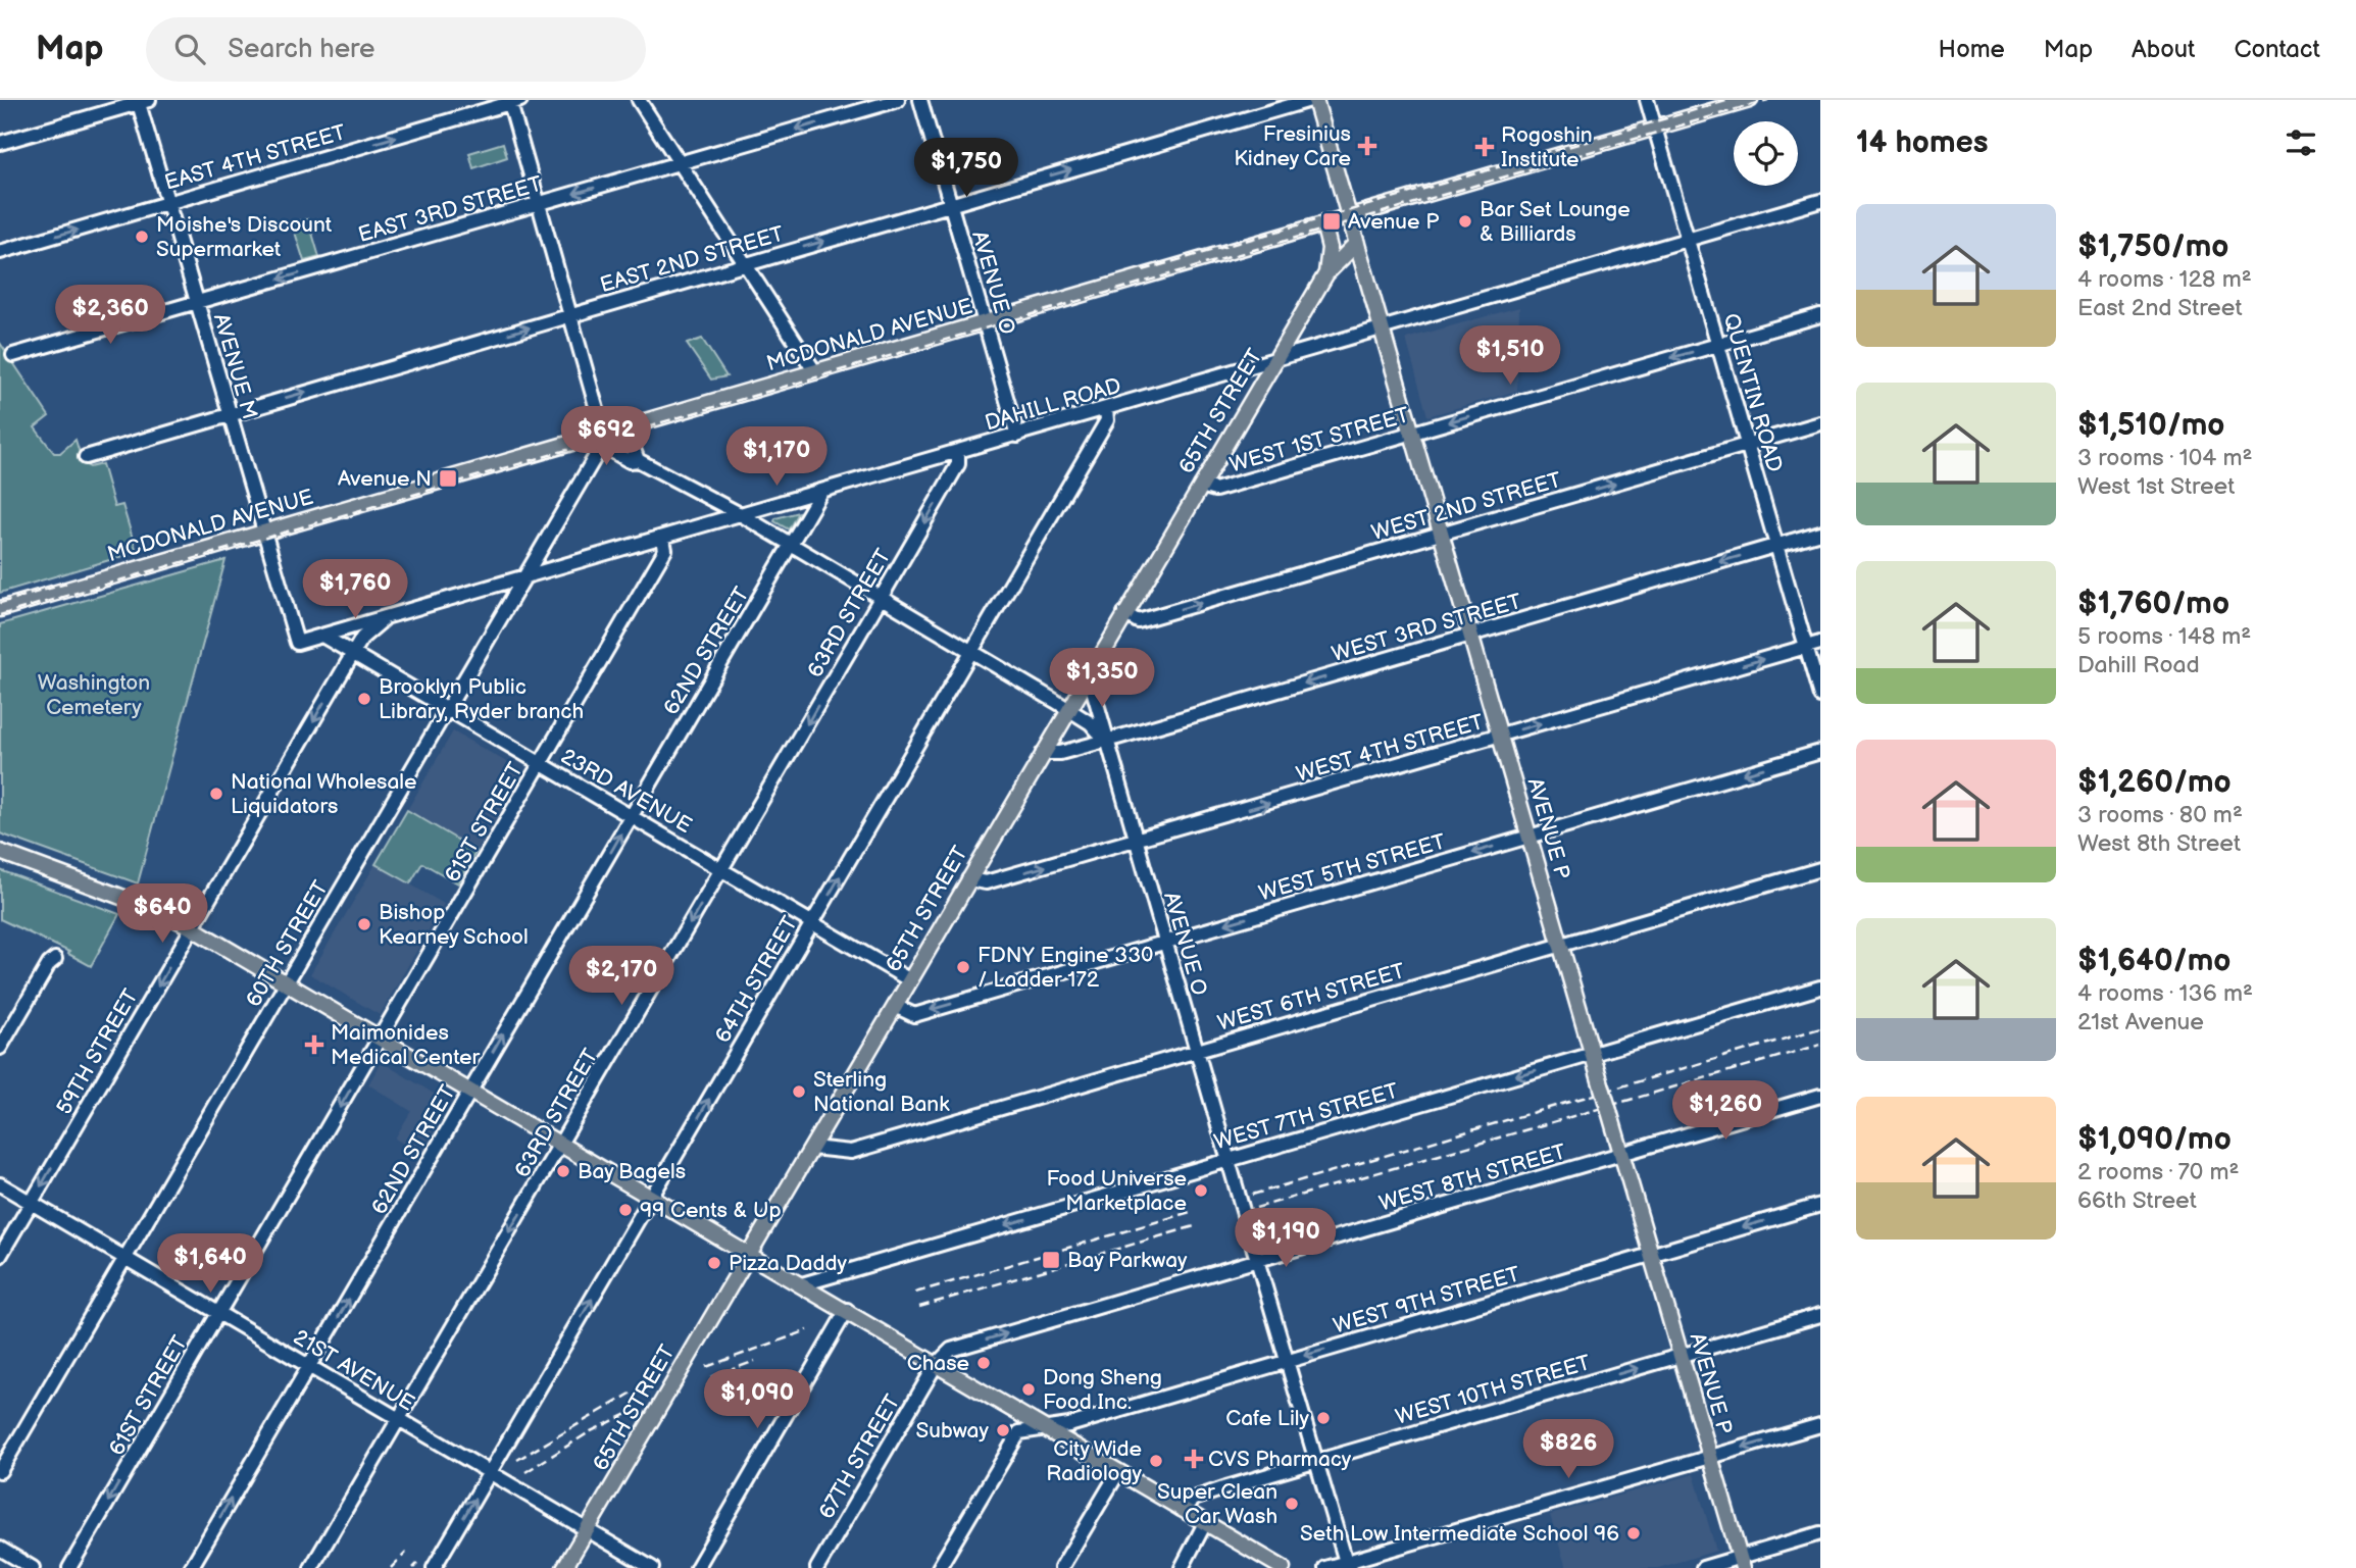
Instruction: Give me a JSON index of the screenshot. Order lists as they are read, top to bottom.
{
  "streets": {
    "main road": ["MCDONALD AVENUE", "65TH STREET", "AVENUE P"],
    "street": [
      "EAST 4TH STREET",
      "EAST 3RD STREET",
      "EAST 2ND STREET",
      "AVENUE O",
      "AVENUE M",
      "QUENTIN ROAD",
      "DAHILL ROAD",
      "WEST 1ST STREET",
      "WEST 2ND STREET",
      "63RD STREET",
      "WEST 3RD STREET",
      "62ND STREET",
      "WEST 4TH STREET",
      "23RD AVENUE",
      "61ST STREET",
      "WEST 5TH STREET",
      "60TH STREET",
      "64TH STREET",
      "WEST 6TH STREET",
      "59TH STREET",
      "WEST 7TH STREET",
      "WEST 8TH STREET",
      "WEST 9TH STREET",
      "21ST AVENUE",
      "WEST 10TH STREET",
      "67TH STREET"
    ]
  },
  "crossings": [
    ["EAST 4TH STREET", "AVENUE M"],
    ["EAST 3RD STREET", "AVENUE M"],
    ["EAST 2ND STREET", "AVENUE O"],
    ["EAST 2ND STREET", "AVENUE M"],
    ["EAST 2ND STREET", "AVENUE P"],
    ["AVENUE O", "MCDONALD AVENUE"],
    ["AVENUE O", "DAHILL ROAD"],
    ["AVENUE O", "65TH STREET"],
    ["AVENUE O", "WEST 3RD STREET"],
    ["AVENUE O", "WEST 4TH STREET"],
    ["AVENUE O", "WEST 5TH STREET"],
    ["AVENUE O", "WEST 6TH STREET"],
    ["AVENUE O", "WEST 7TH STREET"],
    ["AVENUE O", "WEST 8TH STREET"],
    ["AVENUE O", "WEST 9TH STREET"],
    ["AVENUE O", "WEST 10TH STREET"],
    ["MCDONALD AVENUE", "AVENUE M"],
    ["MCDONALD AVENUE", "QUENTIN ROAD"],
    ["MCDONALD AVENUE", "65TH STREET"],
    ["MCDONALD AVENUE", "AVENUE P"],
    ["MCDONALD AVENUE", "60TH STREET"],
    ["AVENUE M", "DAHILL ROAD"],
    ["QUENTIN ROAD", "DAHILL ROAD"],
    ["QUENTIN ROAD", "WEST 1ST STREET"],
    ["QUENTIN ROAD", "WEST 2ND STREET"],
    ["QUENTIN ROAD", "WEST 3RD STREET"],
    ["QUENTIN ROAD", "WEST 4TH STREET"],
    ["DAHILL ROAD", "65TH STREET"],
    ["DAHILL ROAD", "63RD STREET"],
    ["DAHILL ROAD", "62ND STREET"],
    ["DAHILL ROAD", "23RD AVENUE"],
    ["DAHILL ROAD", "61ST STREET"],
    ["DAHILL ROAD", "AVENUE P"],
    ["DAHILL ROAD", "60TH STREET"],
    ["DAHILL ROAD", "64TH STREET"],
    ["DAHILL ROAD", "59TH STREET"],
    ["65TH STREET", "WEST 1ST STREET"],
    ["65TH STREET", "WEST 2ND STREET"],
    ["65TH STREET", "WEST 3RD STREET"],
    ["65TH STREET", "WEST 4TH STREET"],
    ["65TH STREET", "23RD AVENUE"],
    ["65TH STREET", "AVENUE P"],
    ["65TH STREET", "WEST 5TH STREET"],
    ["65TH STREET", "WEST 6TH STREET"],
    ["65TH STREET", "21ST AVENUE"],
    ["WEST 1ST STREET", "AVENUE P"],
    ["WEST 2ND STREET", "AVENUE P"],
    ["63RD STREET", "23RD AVENUE"],
    ["63RD STREET", "21ST AVENUE"],
    ["WEST 3RD STREET", "AVENUE P"],
    ["62ND STREET", "23RD AVENUE"],
    ["62ND STREET", "21ST AVENUE"],
    ["WEST 4TH STREET", "AVENUE P"],
    ["23RD AVENUE", "61ST STREET"],
    ["23RD AVENUE", "60TH STREET"],
    ["23RD AVENUE", "64TH STREET"],
    ["23RD AVENUE", "59TH STREET"],
    ["61ST STREET", "21ST AVENUE"],
    ["AVENUE P", "WEST 5TH STREET"],
    ["AVENUE P", "WEST 6TH STREET"],
    ["AVENUE P", "WEST 7TH STREET"],
    ["AVENUE P", "WEST 8TH STREET"],
    ["AVENUE P", "WEST 9TH STREET"],
    ["AVENUE P", "WEST 10TH STREET"],
    ["60TH STREET", "21ST AVENUE"],
    ["64TH STREET", "21ST AVENUE"],
    ["59TH STREET", "21ST AVENUE"],
    ["WEST 8TH STREET", "67TH STREET"]
  ],
  "one_way": [
    "EAST 4TH STREET",
    "EAST 3RD STREET",
    "EAST 2ND STREET",
    "WEST 1ST STREET",
    "WEST 2ND STREET",
    "63RD STREET",
    "WEST 3RD STREET",
    "62ND STREET",
    "WEST 4TH STREET",
    "61ST STREET",
    "WEST 5TH STREET",
    "64TH STREET",
    "59TH STREET",
    "WEST 7TH STREET",
    "WEST 8TH STREET",
    "WEST 9TH STREET"
  ],
  "parks": ["Washington Cemetery"],
  "places": {
    "health": [
      "Fresinius Kidney Care",
      "Rogoshin Institute",
      "Maimonides Medical Center",
      "CVS Pharmacy"
    ],
    "transit": ["Avenue P", "Avenue N", "Bay Parkway"],
    "other": [
      "Bar Set Lounge & Billiards",
      "Moishe's Discount Supermarket",
      "Brooklyn Public Library, Ryder branch",
      "National Wholesale Liquidators",
      "Bishop Kearney School",
      "FDNY Engine 330 / Ladder 172",
      "Sterling National Bank",
      "Bay Bagels",
      "Food Universe Marketplace",
      "99 Cents & Up",
      "Pizza Daddy",
      "Chase",
      "Dong Sheng Food Inc.",
      "Cafe Lily",
      "Subway",
      "City Wide Radiology",
      "Super Clean Car Wash",
      "Seth Low Intermediate School 96"
    ]
  },
  "page": {
    "header": "Map",
    "search": "Search here",
    "nav": [
      "Home",
      "Map",
      "About",
      "Contact"
    ],
    "heading": "14 homes",
    "price": [
      "$1,750",
      "$2,360",
      "$1,510",
      "$692",
      "$1,170",
      "$1,760",
      "$1,350",
      "$640",
      "$2,170",
      "$1,260",
      "$1,190",
      "$1,640",
      "$1,090",
      "$826"
    ],
    "list": [
      {
        "name": "$1,750/mo",
        "note": "4 rooms · 128 m² · East 2nd Street"
      },
      {
        "name": "$1,510/mo",
        "note": "3 rooms · 104 m² · West 1st Street"
      },
      {
        "name": "$1,760/mo",
        "note": "5 rooms · 148 m² · Dahill Road"
      },
      {
        "name": "$1,260/mo",
        "note": "3 rooms · 80 m² · West 8th Street"
      },
      {
        "name": "$1,640/mo",
        "note": "4 rooms · 136 m² · 21st Avenue"
      },
      {
        "name": "$1,090/mo",
        "note": "2 rooms · 70 m² · 66th Street"
      }
    ]
  }
}
